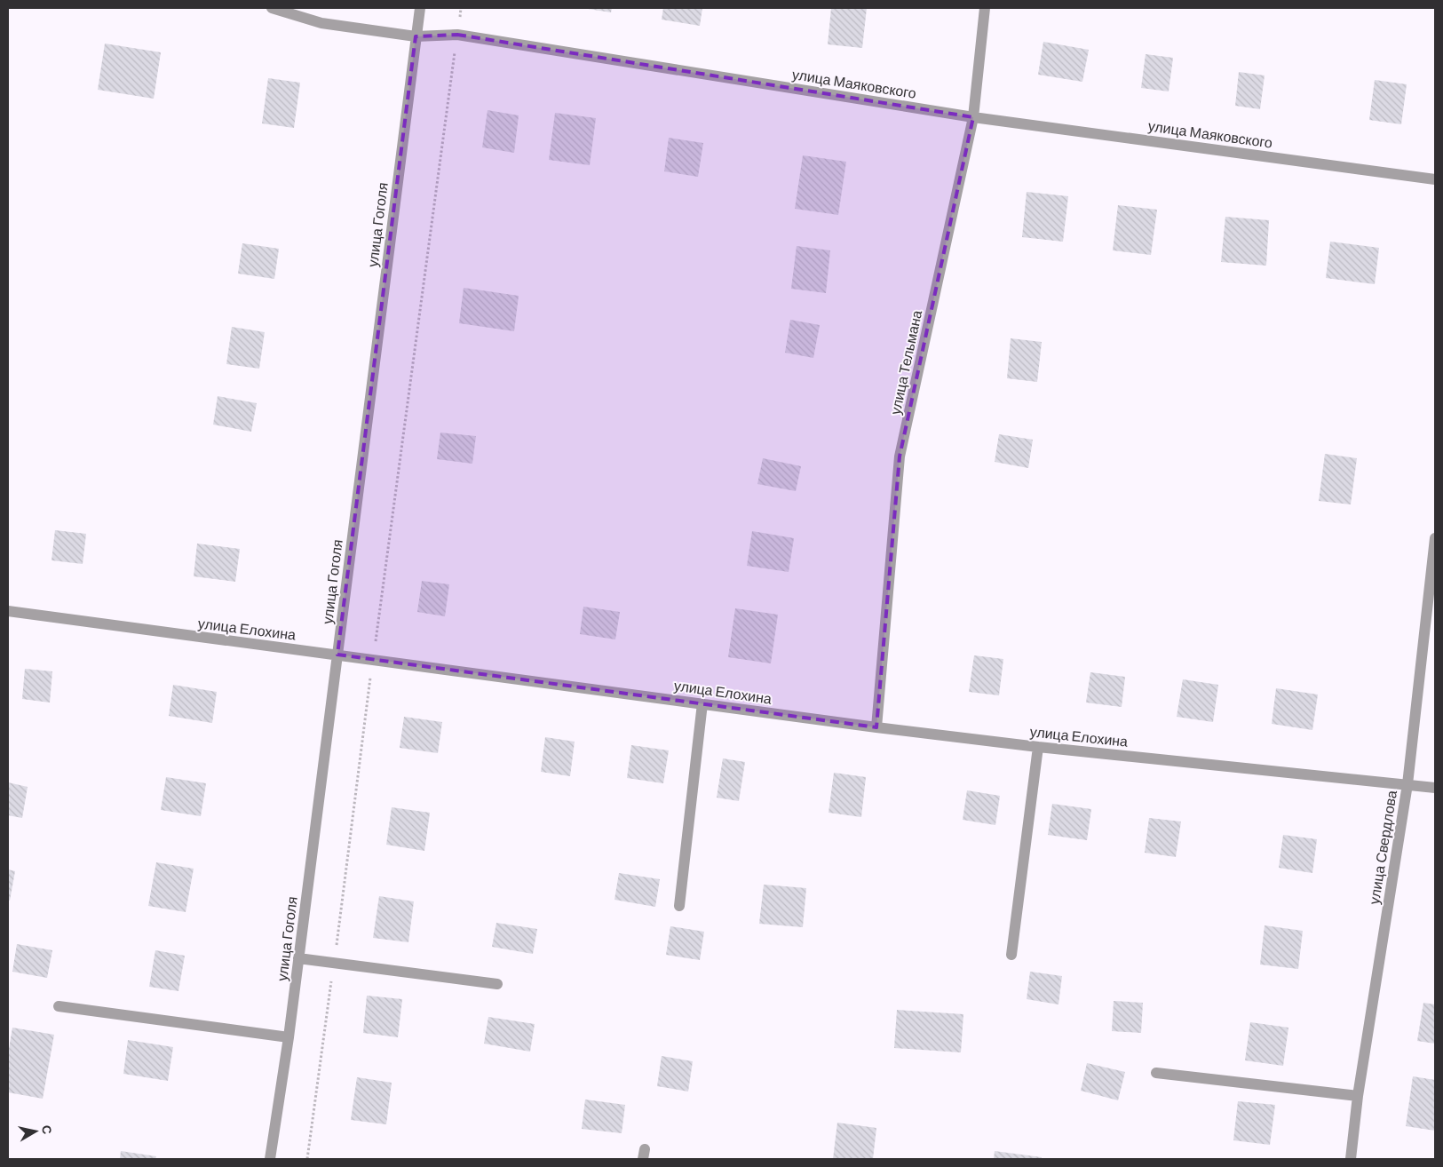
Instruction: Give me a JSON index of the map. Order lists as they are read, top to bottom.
{
  "streets": {
    "street": [
      "улица Маяковского",
      "улица Гоголя",
      "улица Тельмана",
      "улица Елохина",
      "улица Свердлова"
    ]
  },
  "crossings": [
    ["улица Маяковского", "улица Гоголя"],
    ["улица Маяковского", "улица Тельмана"],
    ["улица Гоголя", "улица Елохина"],
    ["улица Тельмана", "улица Елохина"],
    ["улица Елохина", "улица Свердлова"]
  ],
  "north": "right"
}
